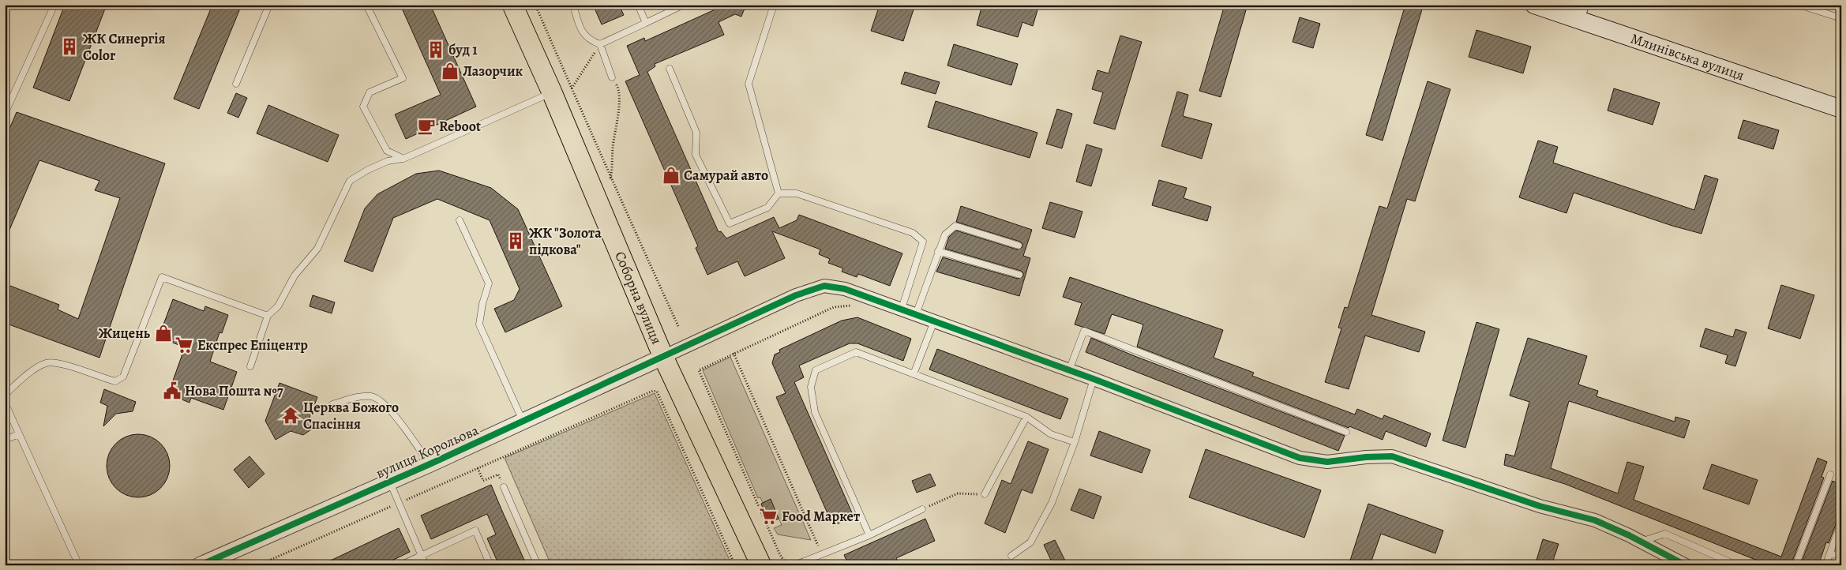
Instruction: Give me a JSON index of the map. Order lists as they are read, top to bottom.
{
  "streets": {
    "main road": ["Млинівська вулиця", "Соборна вулиця"],
    "street": ["вулиця Корольова"]
  },
  "crossings": [
    ["Соборна вулиця", "вулиця Корольова"]
  ],
  "places": {
    "building": ["ЖК Синергія Color", "буд 1", "ЖК \"Золота підкова\""],
    "shop": ["Лазорчик", "Самурай авто", "Жицень"],
    "cafe": ["Reboot"],
    "supermarket": ["Експрес Епіцентр", "Food Маркет"],
    "public building": ["Нова Пошта №7"],
    "temple": ["Церква Божого Спасіння"]
  }
}
